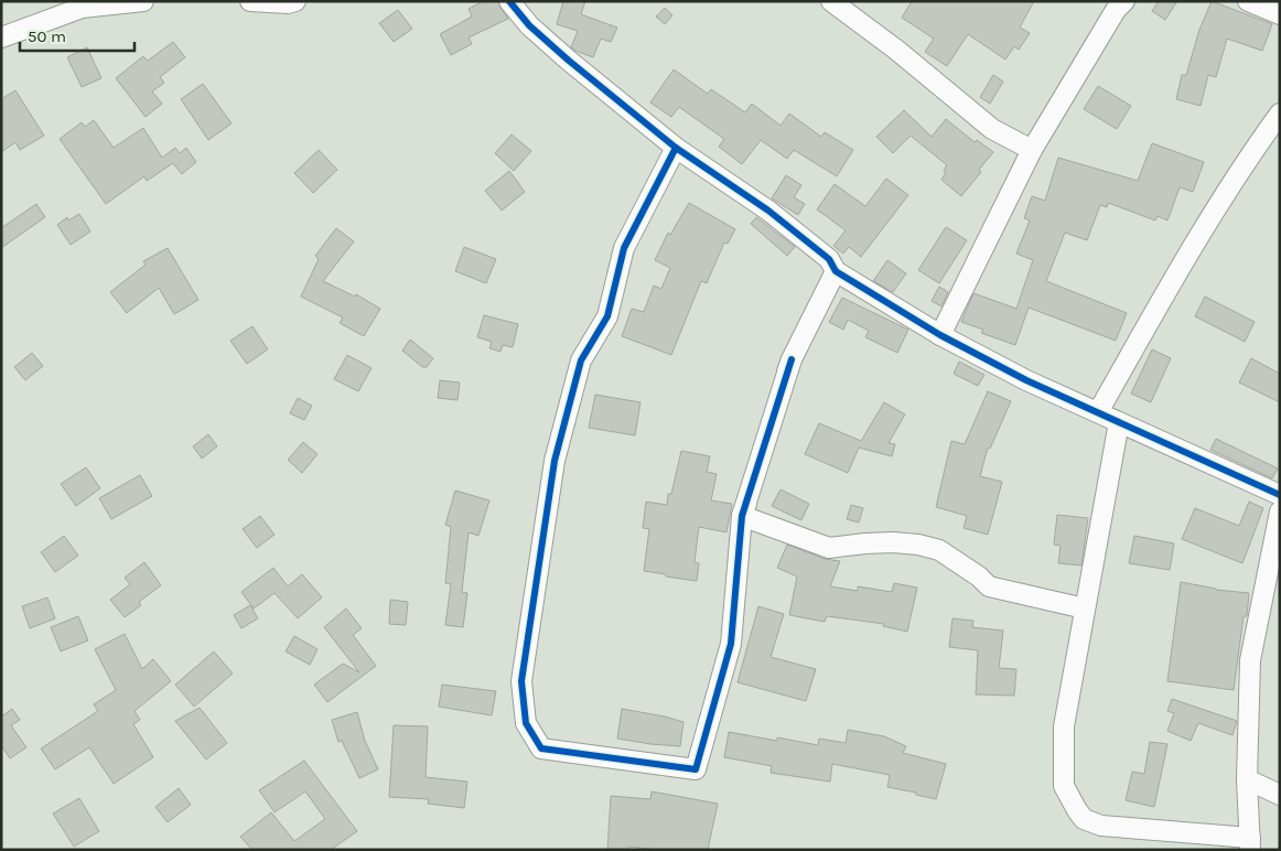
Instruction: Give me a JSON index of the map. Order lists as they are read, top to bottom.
{
  "scale_bar": "50 m"
}
